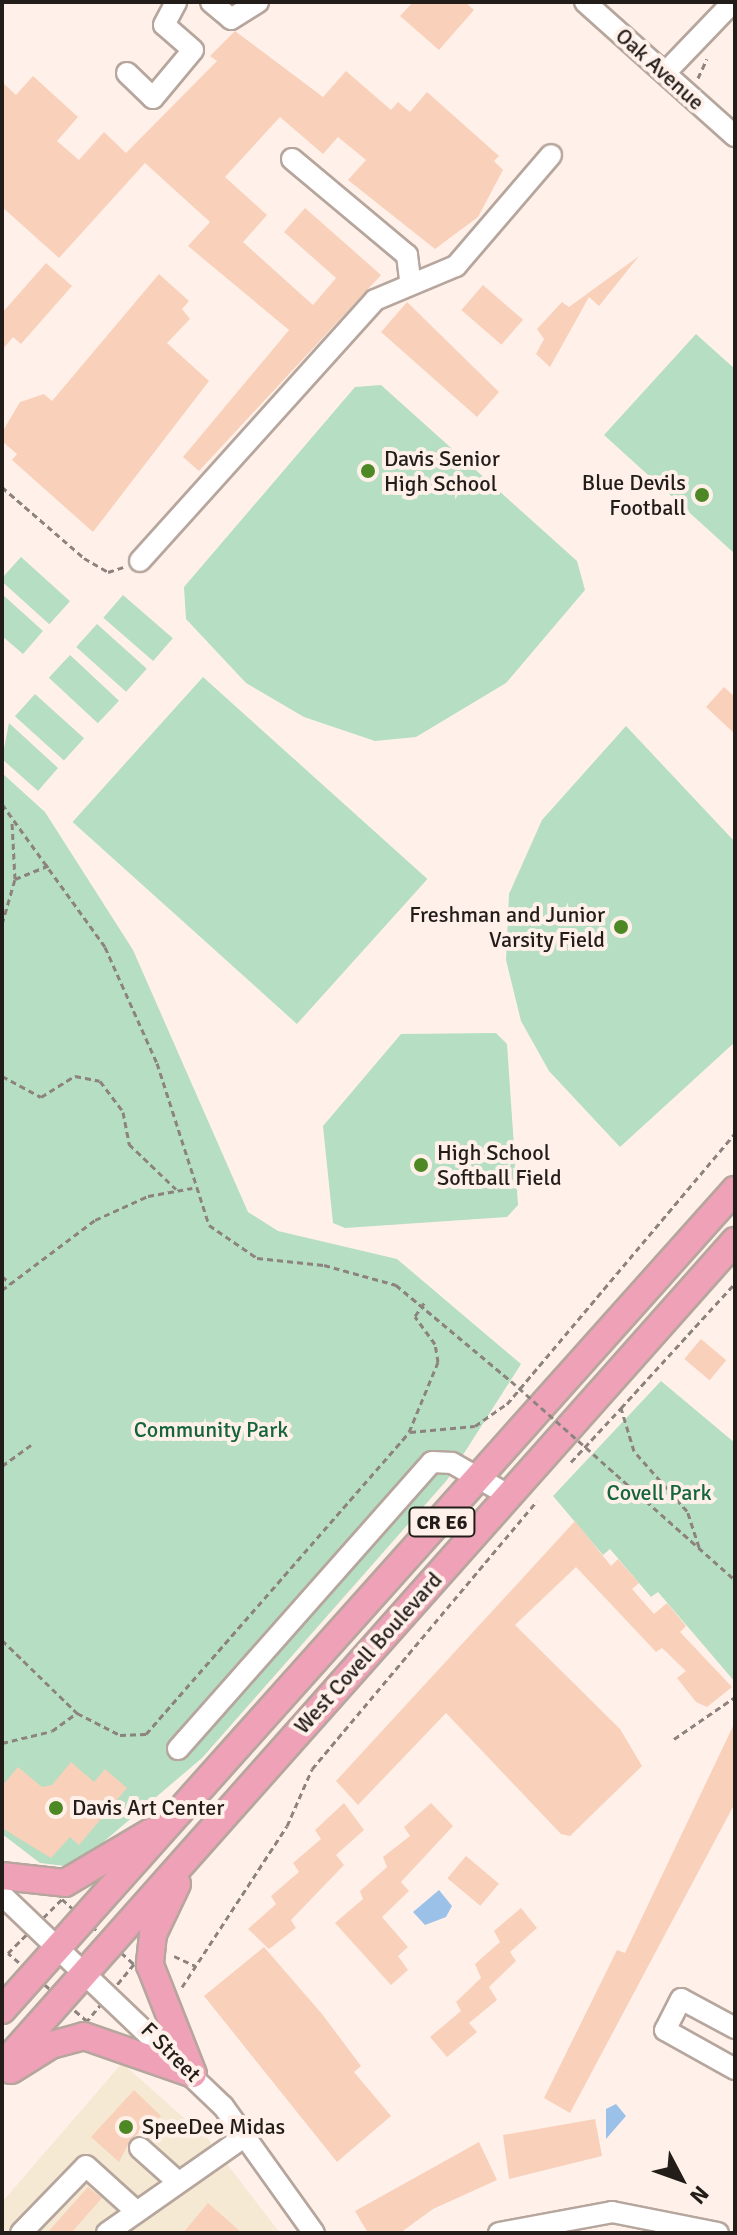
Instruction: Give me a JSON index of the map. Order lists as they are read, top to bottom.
{
  "streets": {
    "main road": ["CR E6", "West Covell Boulevard"],
    "street": ["Oak Avenue", "F Street"]
  },
  "crossings": [
    ["West Covell Boulevard", "F Street"]
  ],
  "parks": ["Community Park", "Covell Park"],
  "places": [
    "Davis Senior High School",
    "Blue Devils Football",
    "Freshman and Junior Varsity Field",
    "High School Softball Field",
    "Davis Art Center",
    "SpeeDee Midas"
  ],
  "north": "bottom right"
}
